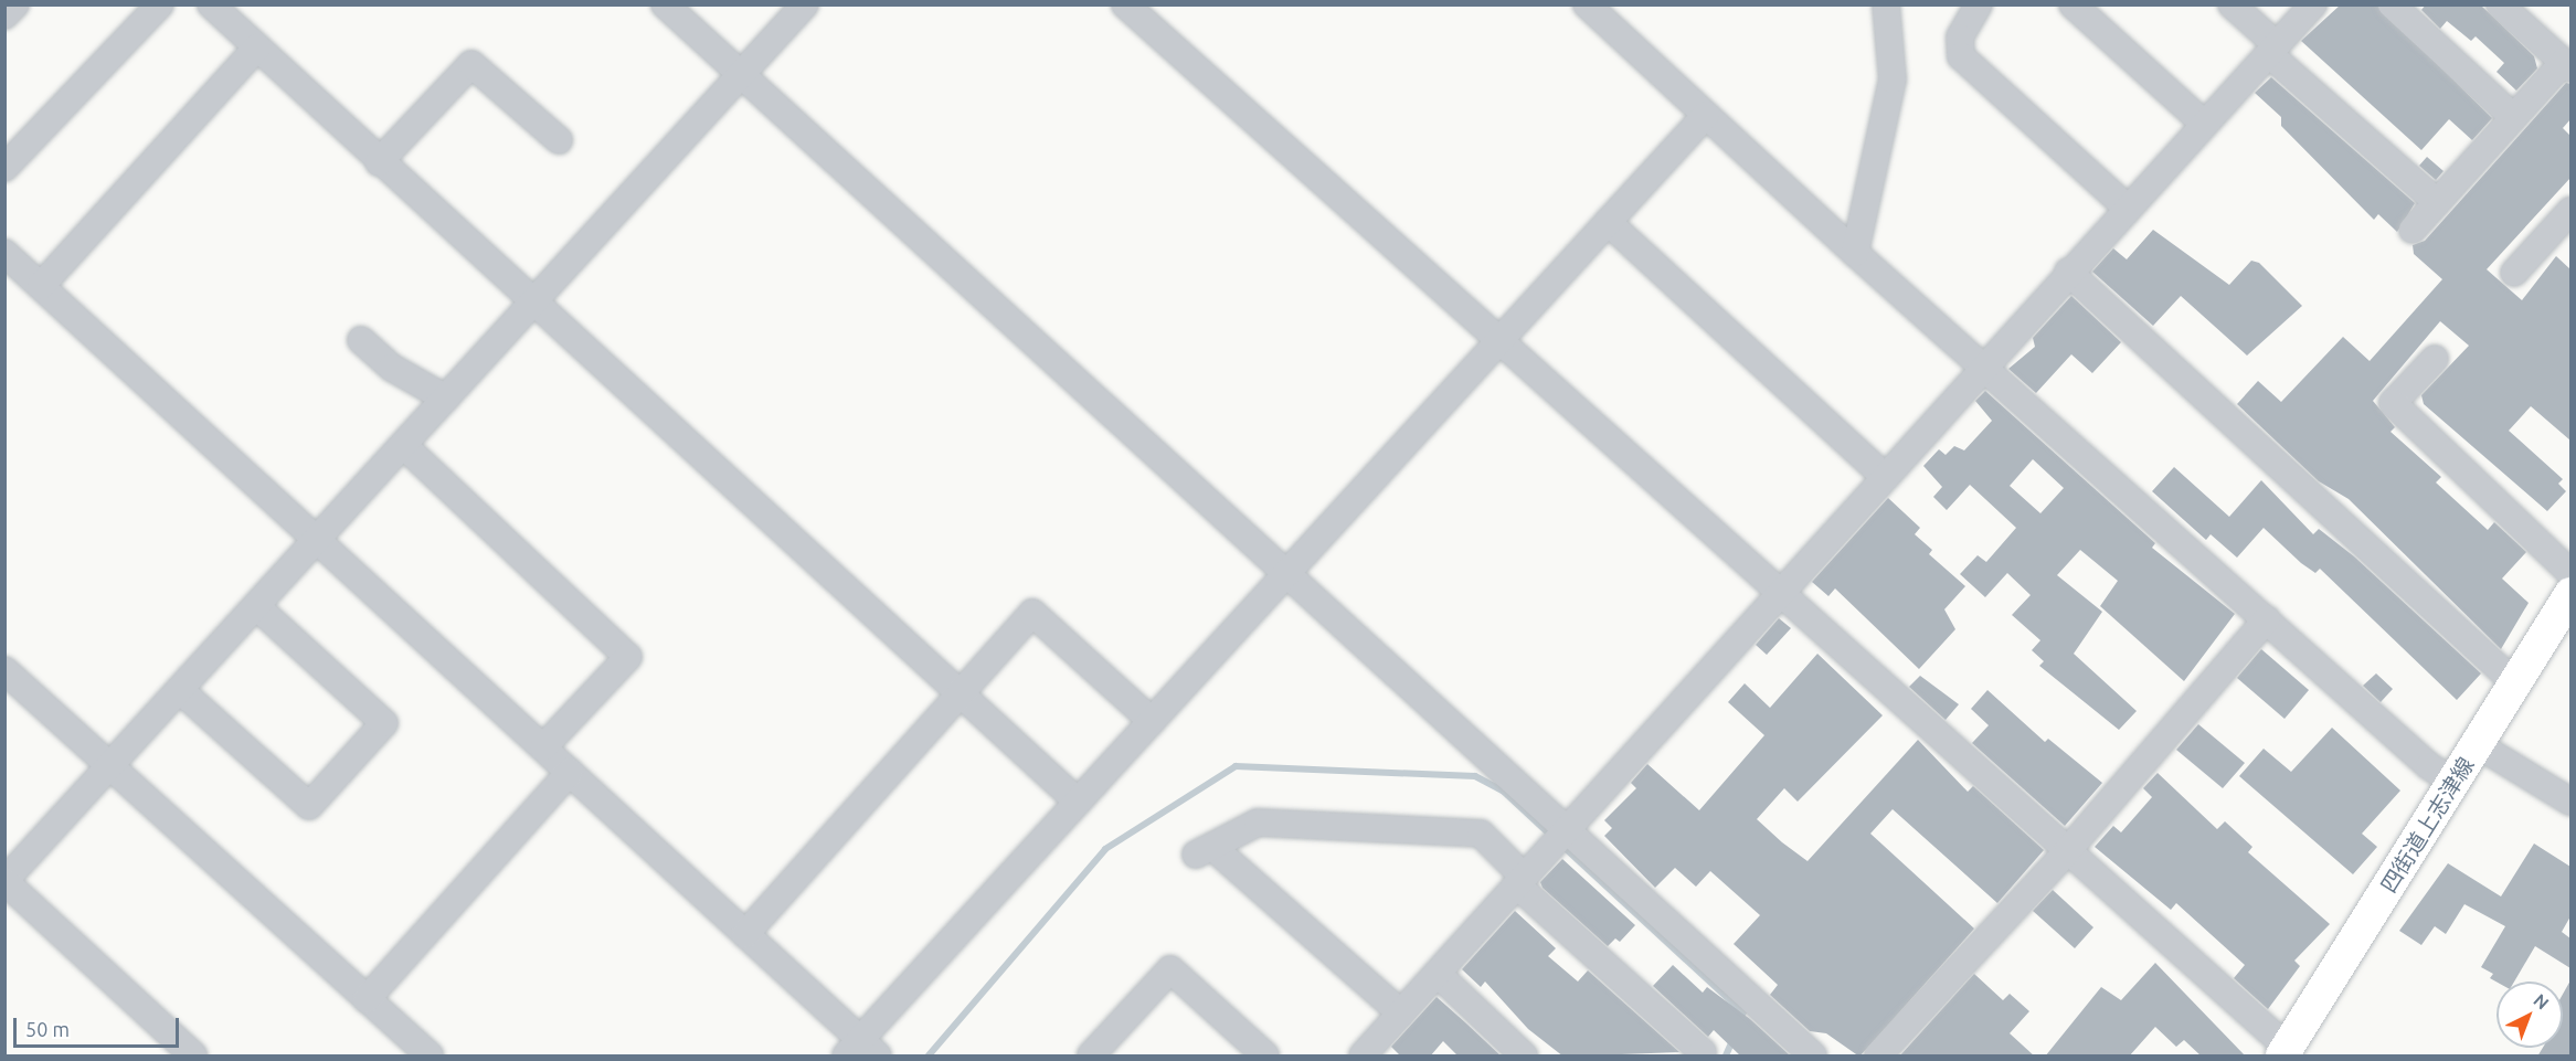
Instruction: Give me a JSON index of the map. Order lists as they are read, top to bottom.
{
  "streets": {
    "main road": ["四街道上志津線"]
  },
  "scale_bar": "50 m",
  "north": "top right"
}
